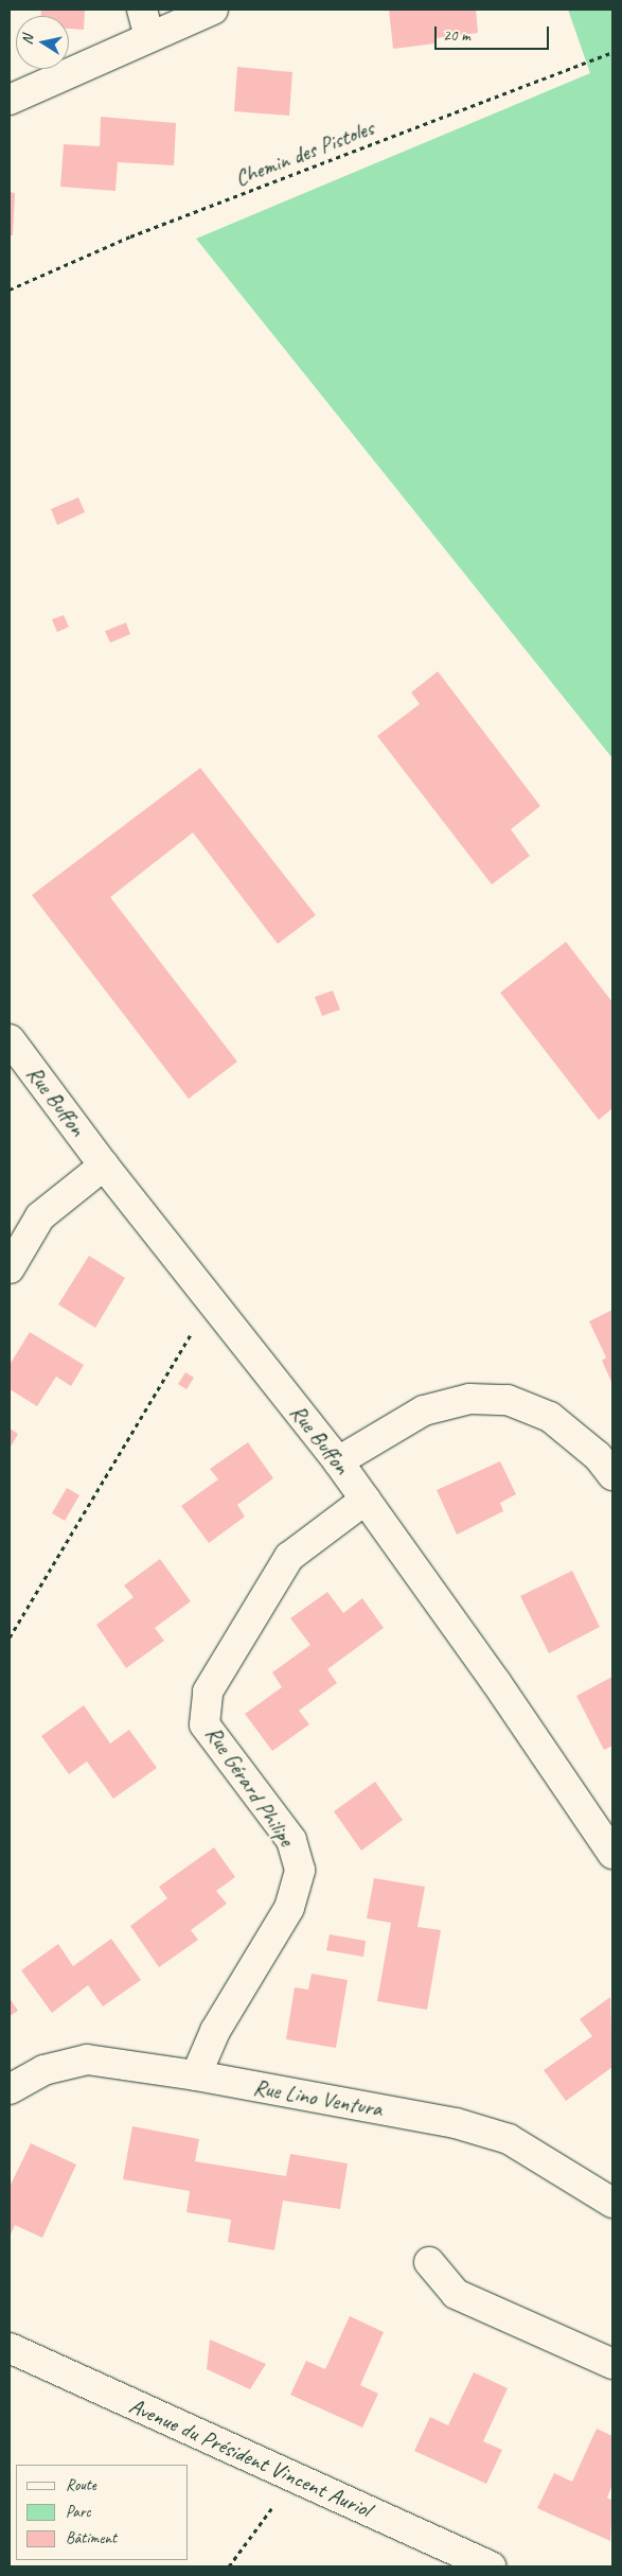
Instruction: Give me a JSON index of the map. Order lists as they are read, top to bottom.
{
  "streets": {
    "street": [
      "Rue Buffon",
      "Rue Gérard Philipe",
      "Rue Lino Ventura",
      "Avenue du Président Vincent Auriol"
    ],
    "path": ["Chemin des Pistoles"]
  },
  "crossings": [
    ["Rue Buffon", "Rue Gérard Philipe"],
    ["Rue Gérard Philipe", "Rue Lino Ventura"]
  ],
  "legend": ["Route", "Parc", "Bâtiment"],
  "scale_bar": "20 m",
  "north": "left"
}
